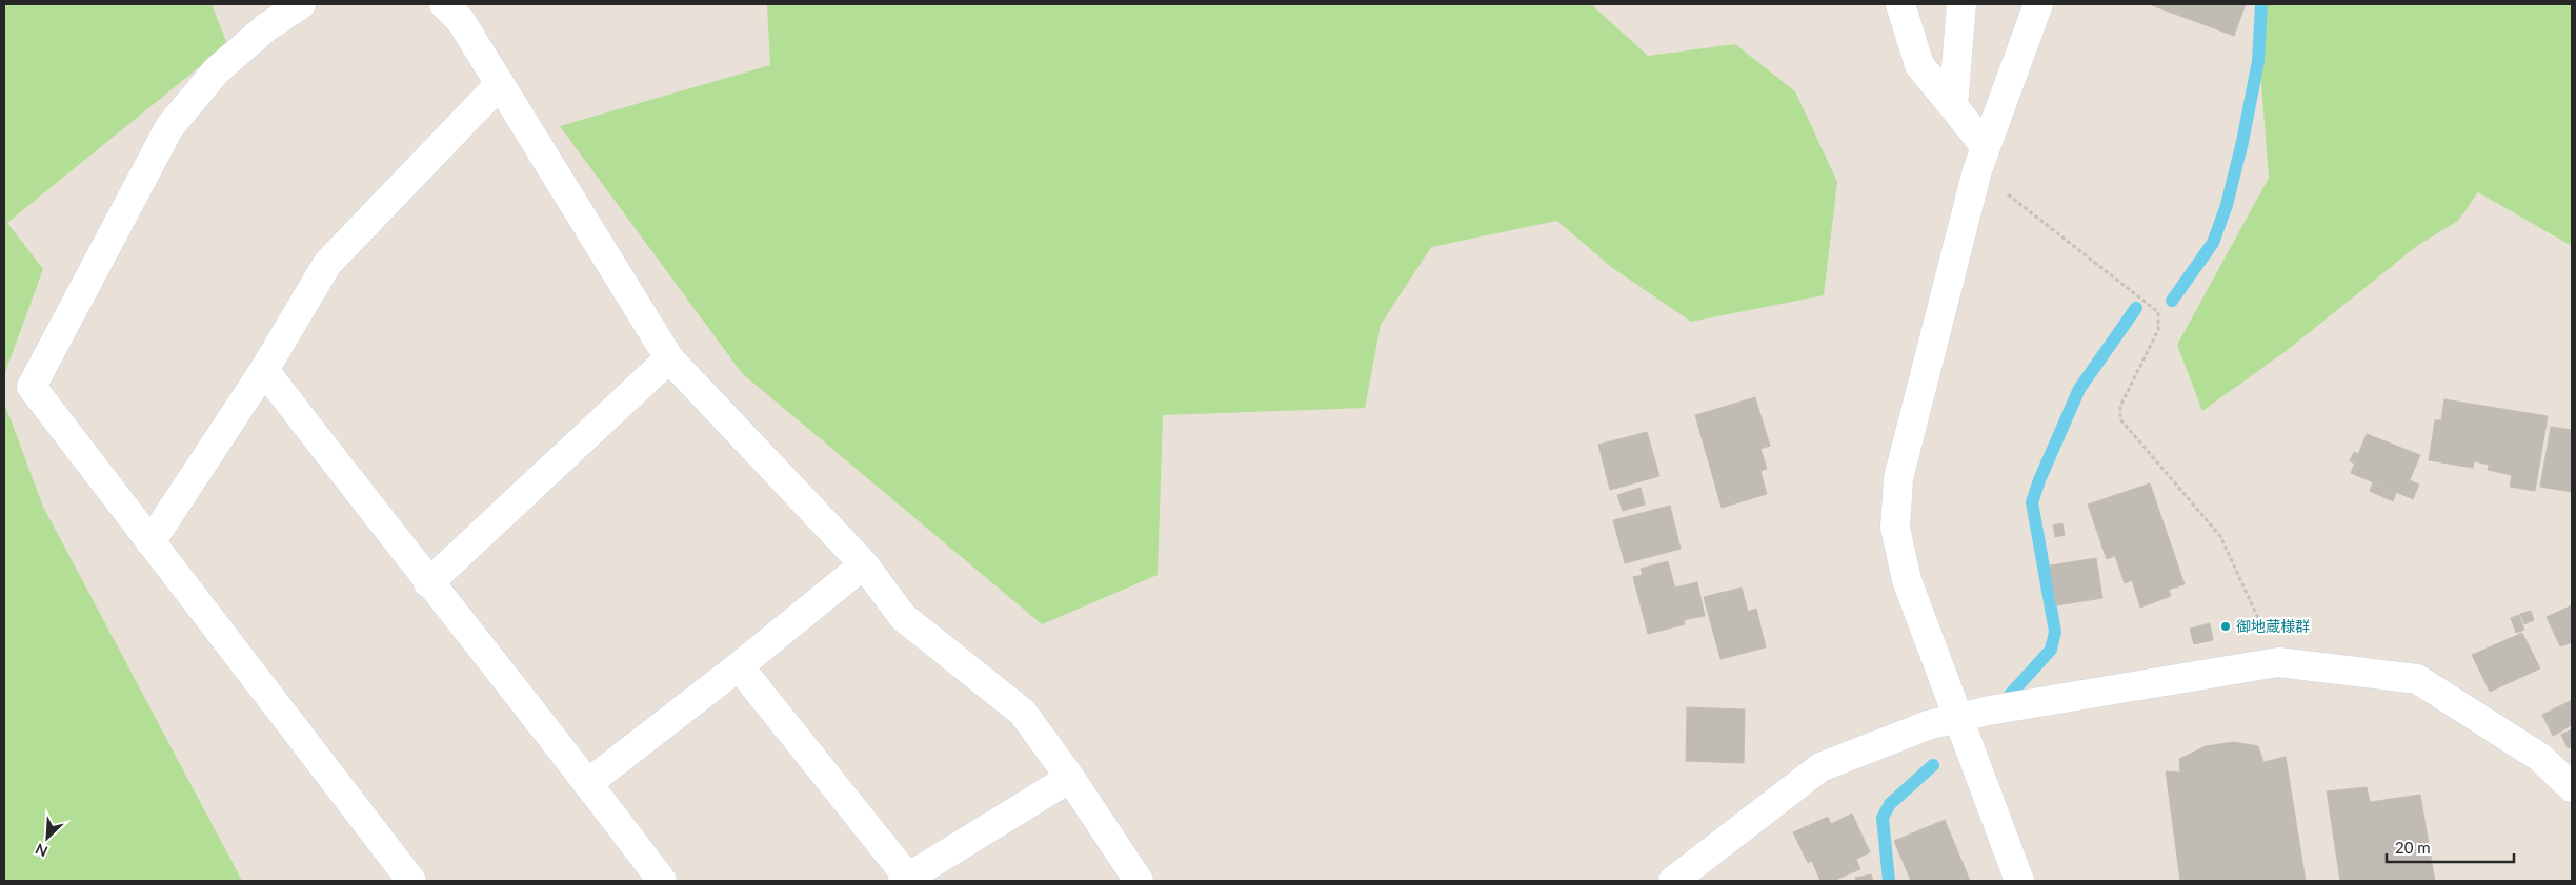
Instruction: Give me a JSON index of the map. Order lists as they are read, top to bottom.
{
  "places": ["御地蔵様群"],
  "scale_bar": "20 m",
  "north": "bottom left"
}
